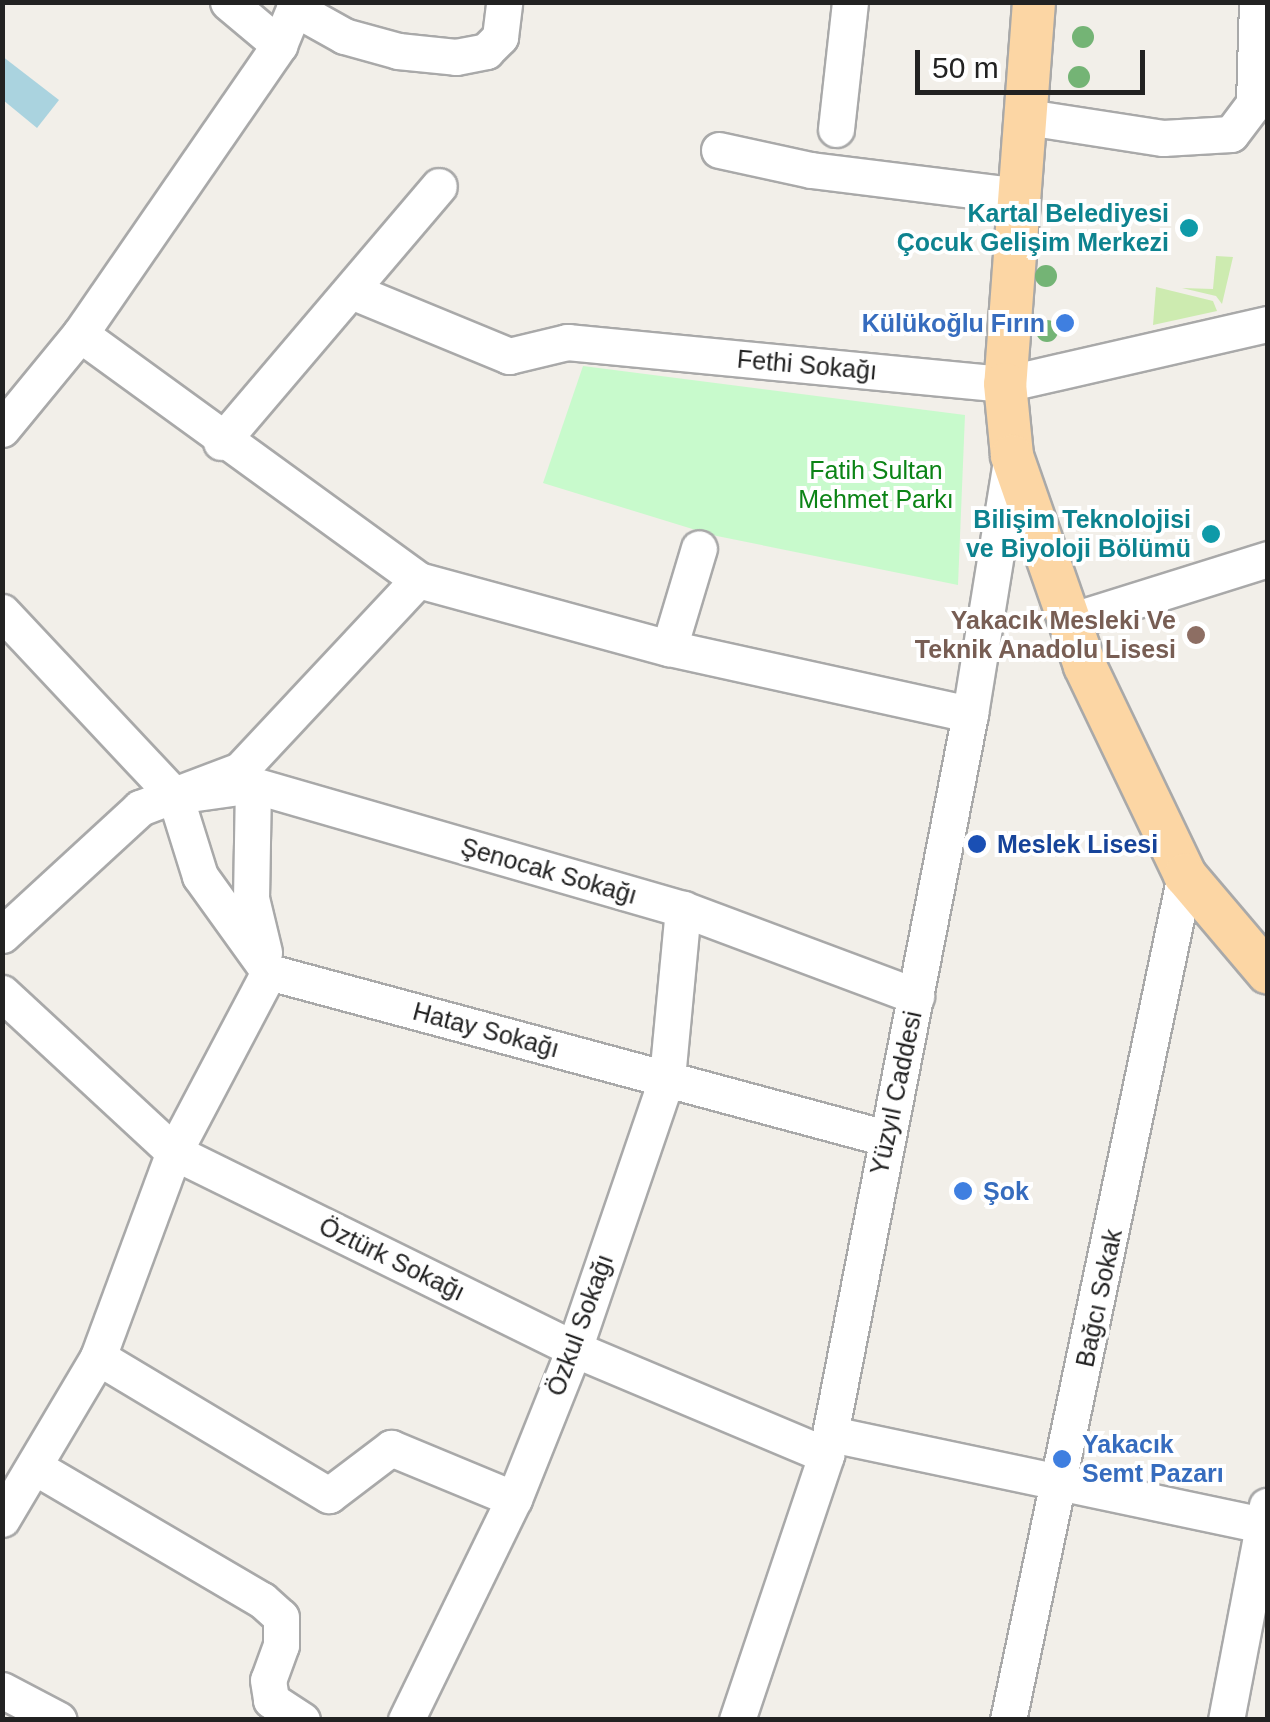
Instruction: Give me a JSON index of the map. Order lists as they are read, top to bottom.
{
  "streets": {
    "street": [
      "Fethi Sokağı",
      "Şenocak Sokağı",
      "Hatay Sokağı",
      "Yüzyıl Caddesi",
      "Öztürk Sokağı",
      "Bağcı Sokak",
      "Özkul Sokağı"
    ]
  },
  "crossings": [
    ["Şenocak Sokağı", "Yüzyıl Caddesi"],
    ["Şenocak Sokağı", "Özkul Sokağı"],
    ["Hatay Sokağı", "Yüzyıl Caddesi"],
    ["Hatay Sokağı", "Özkul Sokağı"],
    ["Yüzyıl Caddesi", "Öztürk Sokağı"],
    ["Öztürk Sokağı", "Bağcı Sokak"],
    ["Öztürk Sokağı", "Özkul Sokağı"]
  ],
  "parks": ["Fatih Sultan Mehmet Parkı"],
  "places": [
    "Kartal Belediyesi Çocuk Gelişim Merkezi",
    "Külükoğlu Fırın",
    "Bilişim Teknolojisi ve Biyoloji Bölümü",
    "Yakacık Mesleki Ve Teknik Anadolu Lisesi",
    "Meslek Lisesi",
    "Şok",
    "Yakacık Semt Pazarı"
  ],
  "scale_bar": "50 m"
}
